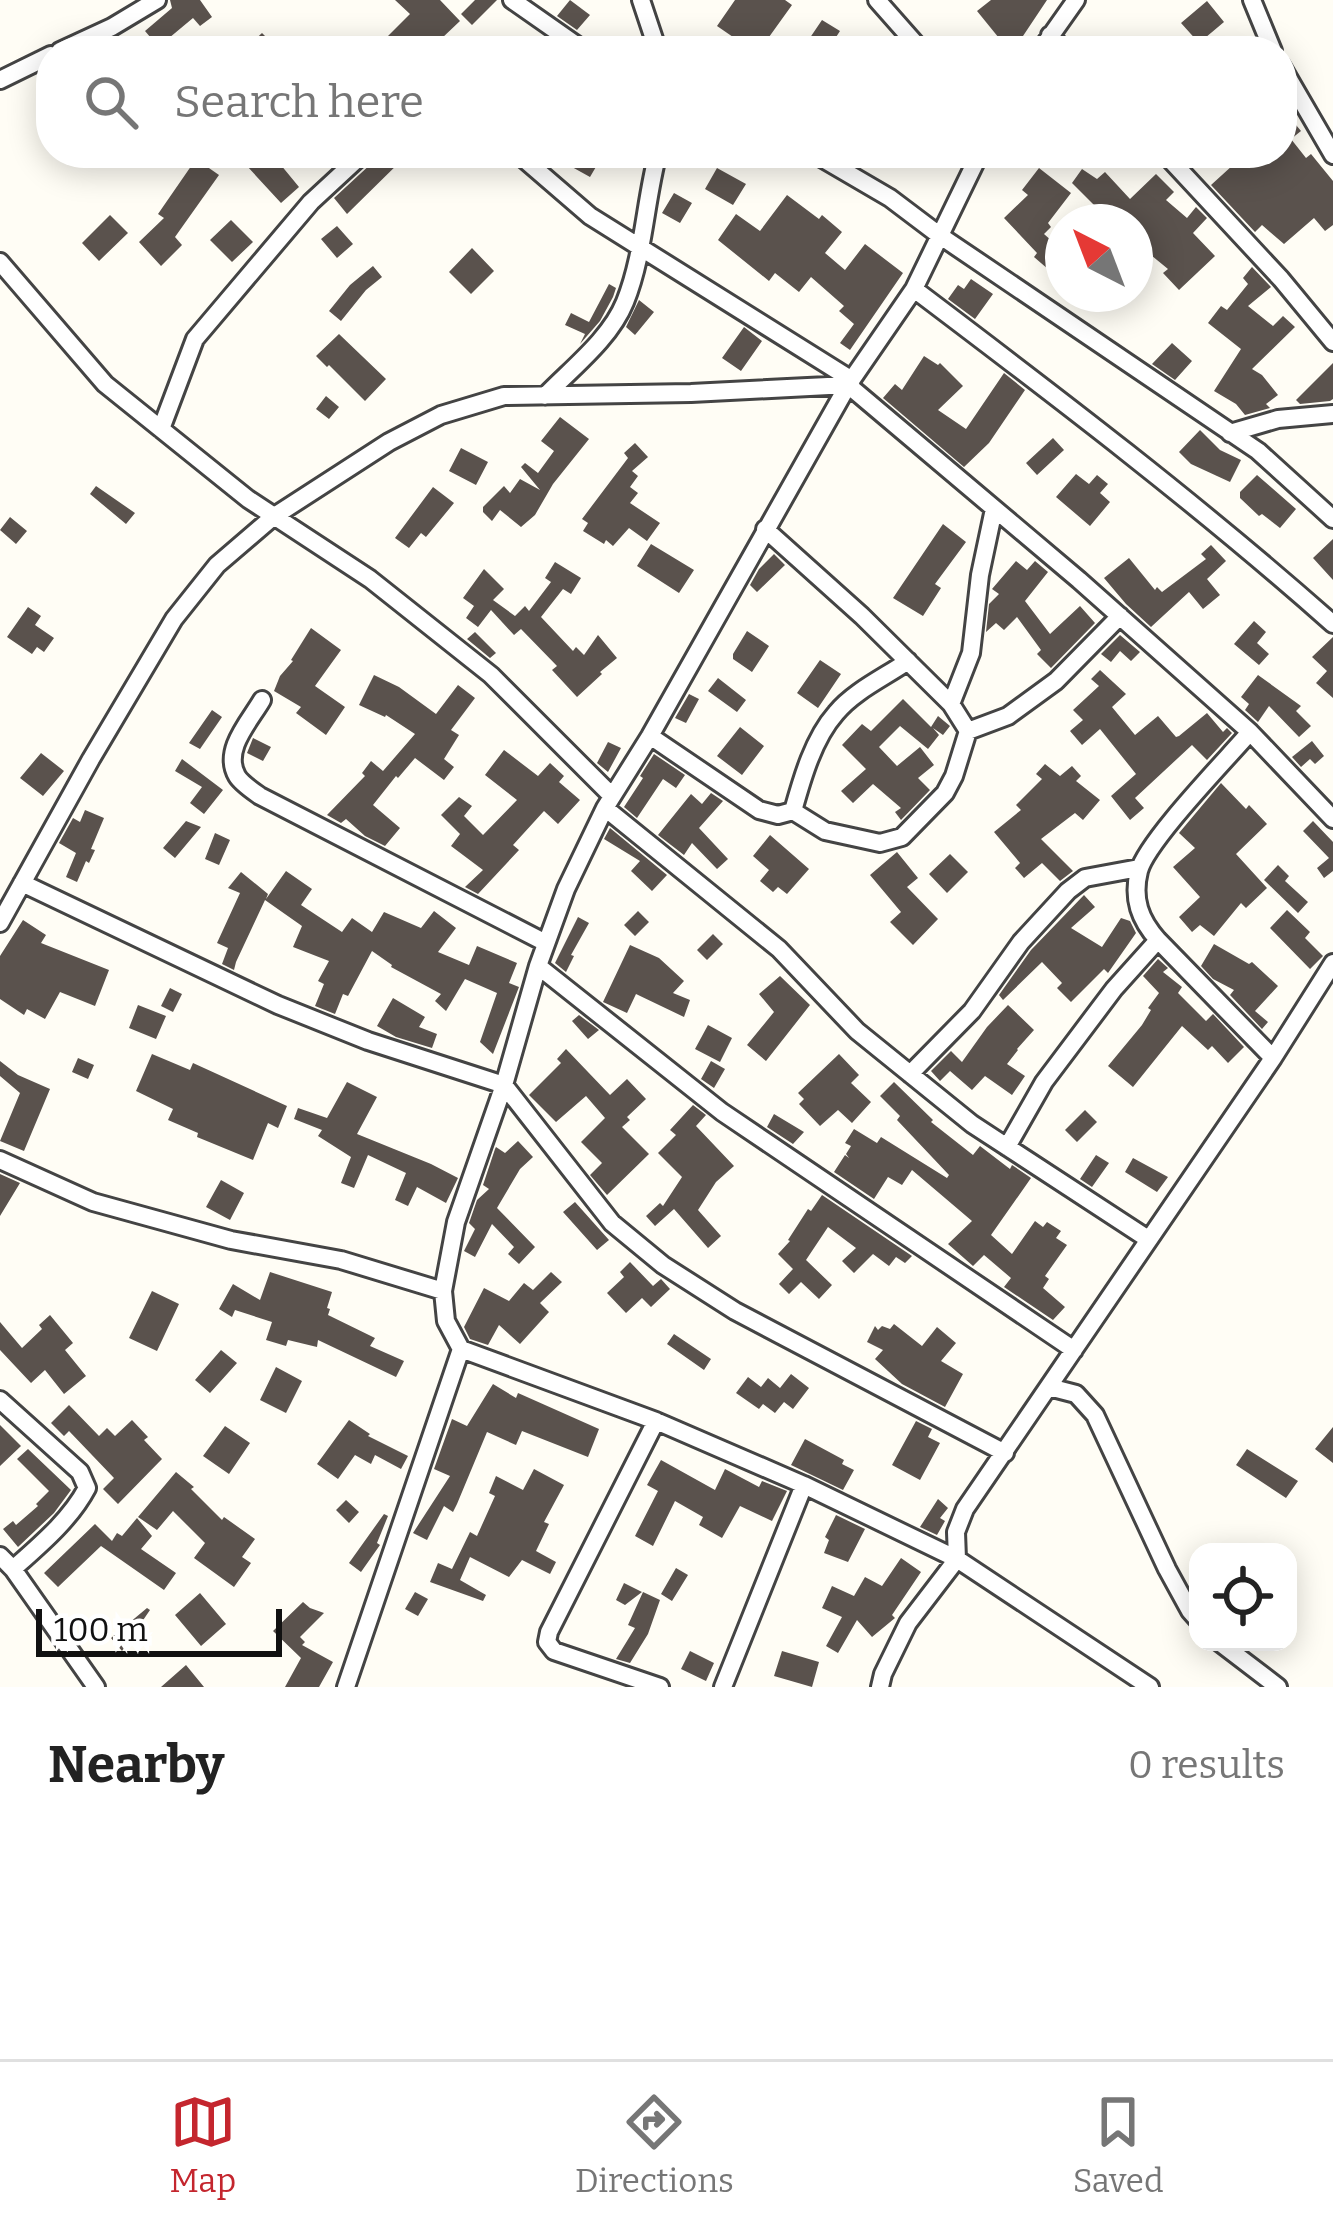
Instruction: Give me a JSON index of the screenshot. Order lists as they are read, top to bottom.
{
  "scale_bar": "100 m",
  "north": "top left",
  "page": {
    "search": "Search here",
    "scale": "100 m",
    "heading": ["Nearby", "0 results"],
    "nav": ["Map", "Directions", "Saved"]
  }
}
